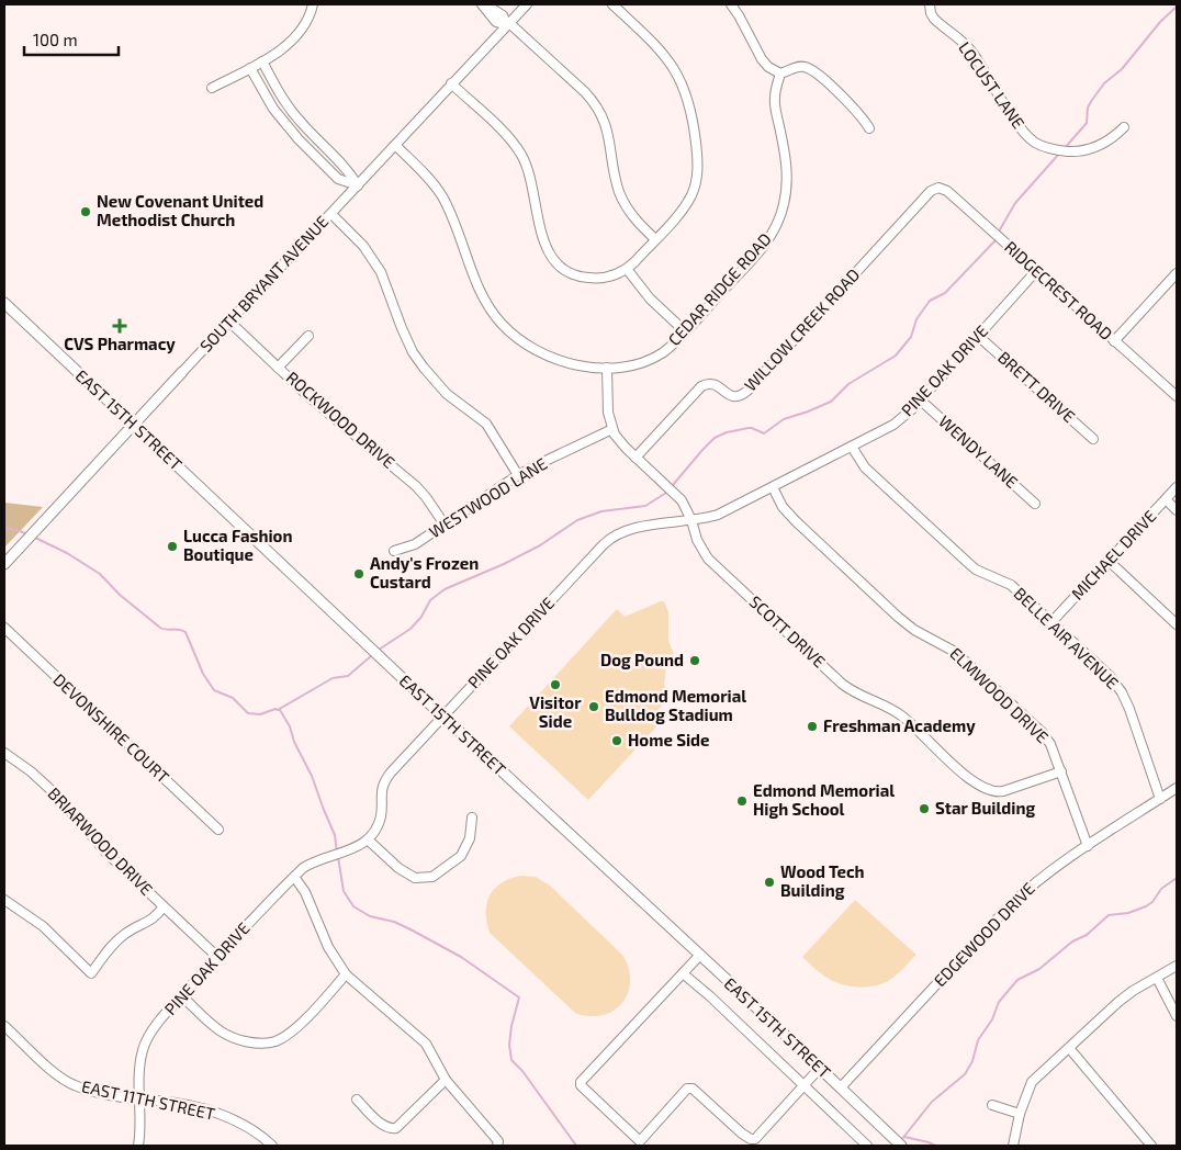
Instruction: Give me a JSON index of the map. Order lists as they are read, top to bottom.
{
  "streets": {
    "main road": ["SOUTH BRYANT AVENUE", "EAST 15TH STREET"],
    "street": [
      "LOCUST LANE",
      "CEDAR RIDGE ROAD",
      "RIDGECREST ROAD",
      "WILLOW CREEK ROAD",
      "PINE OAK DRIVE",
      "BRETT DRIVE",
      "ROCKWOOD DRIVE",
      "WENDY LANE",
      "WESTWOOD LANE",
      "MICHAEL DRIVE",
      "SCOTT DRIVE",
      "BELLE AIR AVENUE",
      "ELMWOOD DRIVE",
      "DEVONSHIRE COURT",
      "BRIARWOOD DRIVE",
      "EDGEWOOD DRIVE",
      "EAST 11TH STREET"
    ]
  },
  "crossings": [
    ["SOUTH BRYANT AVENUE", "CEDAR RIDGE ROAD"],
    ["SOUTH BRYANT AVENUE", "EAST 15TH STREET"],
    ["SOUTH BRYANT AVENUE", "ROCKWOOD DRIVE"],
    ["CEDAR RIDGE ROAD", "SCOTT DRIVE"],
    ["RIDGECREST ROAD", "WILLOW CREEK ROAD"],
    ["RIDGECREST ROAD", "PINE OAK DRIVE"],
    ["WILLOW CREEK ROAD", "SCOTT DRIVE"],
    ["PINE OAK DRIVE", "BRETT DRIVE"],
    ["PINE OAK DRIVE", "EAST 15TH STREET"],
    ["PINE OAK DRIVE", "WENDY LANE"],
    ["PINE OAK DRIVE", "SCOTT DRIVE"],
    ["PINE OAK DRIVE", "BELLE AIR AVENUE"],
    ["PINE OAK DRIVE", "ELMWOOD DRIVE"],
    ["PINE OAK DRIVE", "BRIARWOOD DRIVE"],
    ["PINE OAK DRIVE", "EAST 11TH STREET"],
    ["EAST 15TH STREET", "EDGEWOOD DRIVE"],
    ["ROCKWOOD DRIVE", "WESTWOOD LANE"],
    ["WESTWOOD LANE", "SCOTT DRIVE"],
    ["MICHAEL DRIVE", "BELLE AIR AVENUE"],
    ["SCOTT DRIVE", "ELMWOOD DRIVE"],
    ["BELLE AIR AVENUE", "EDGEWOOD DRIVE"],
    ["ELMWOOD DRIVE", "EDGEWOOD DRIVE"]
  ],
  "places": {
    "other": [
      "New Covenant United Methodist Church",
      "Lucca Fashion Boutique",
      "Andy's Frozen Custard",
      "Dog Pound",
      "Visitor Side",
      "Edmond Memorial Bulldog Stadium",
      "Freshman Academy",
      "Home Side",
      "Edmond Memorial High School",
      "Star Building",
      "Wood Tech Building"
    ],
    "health": ["CVS Pharmacy"]
  },
  "scale_bar": "100 m"
}
